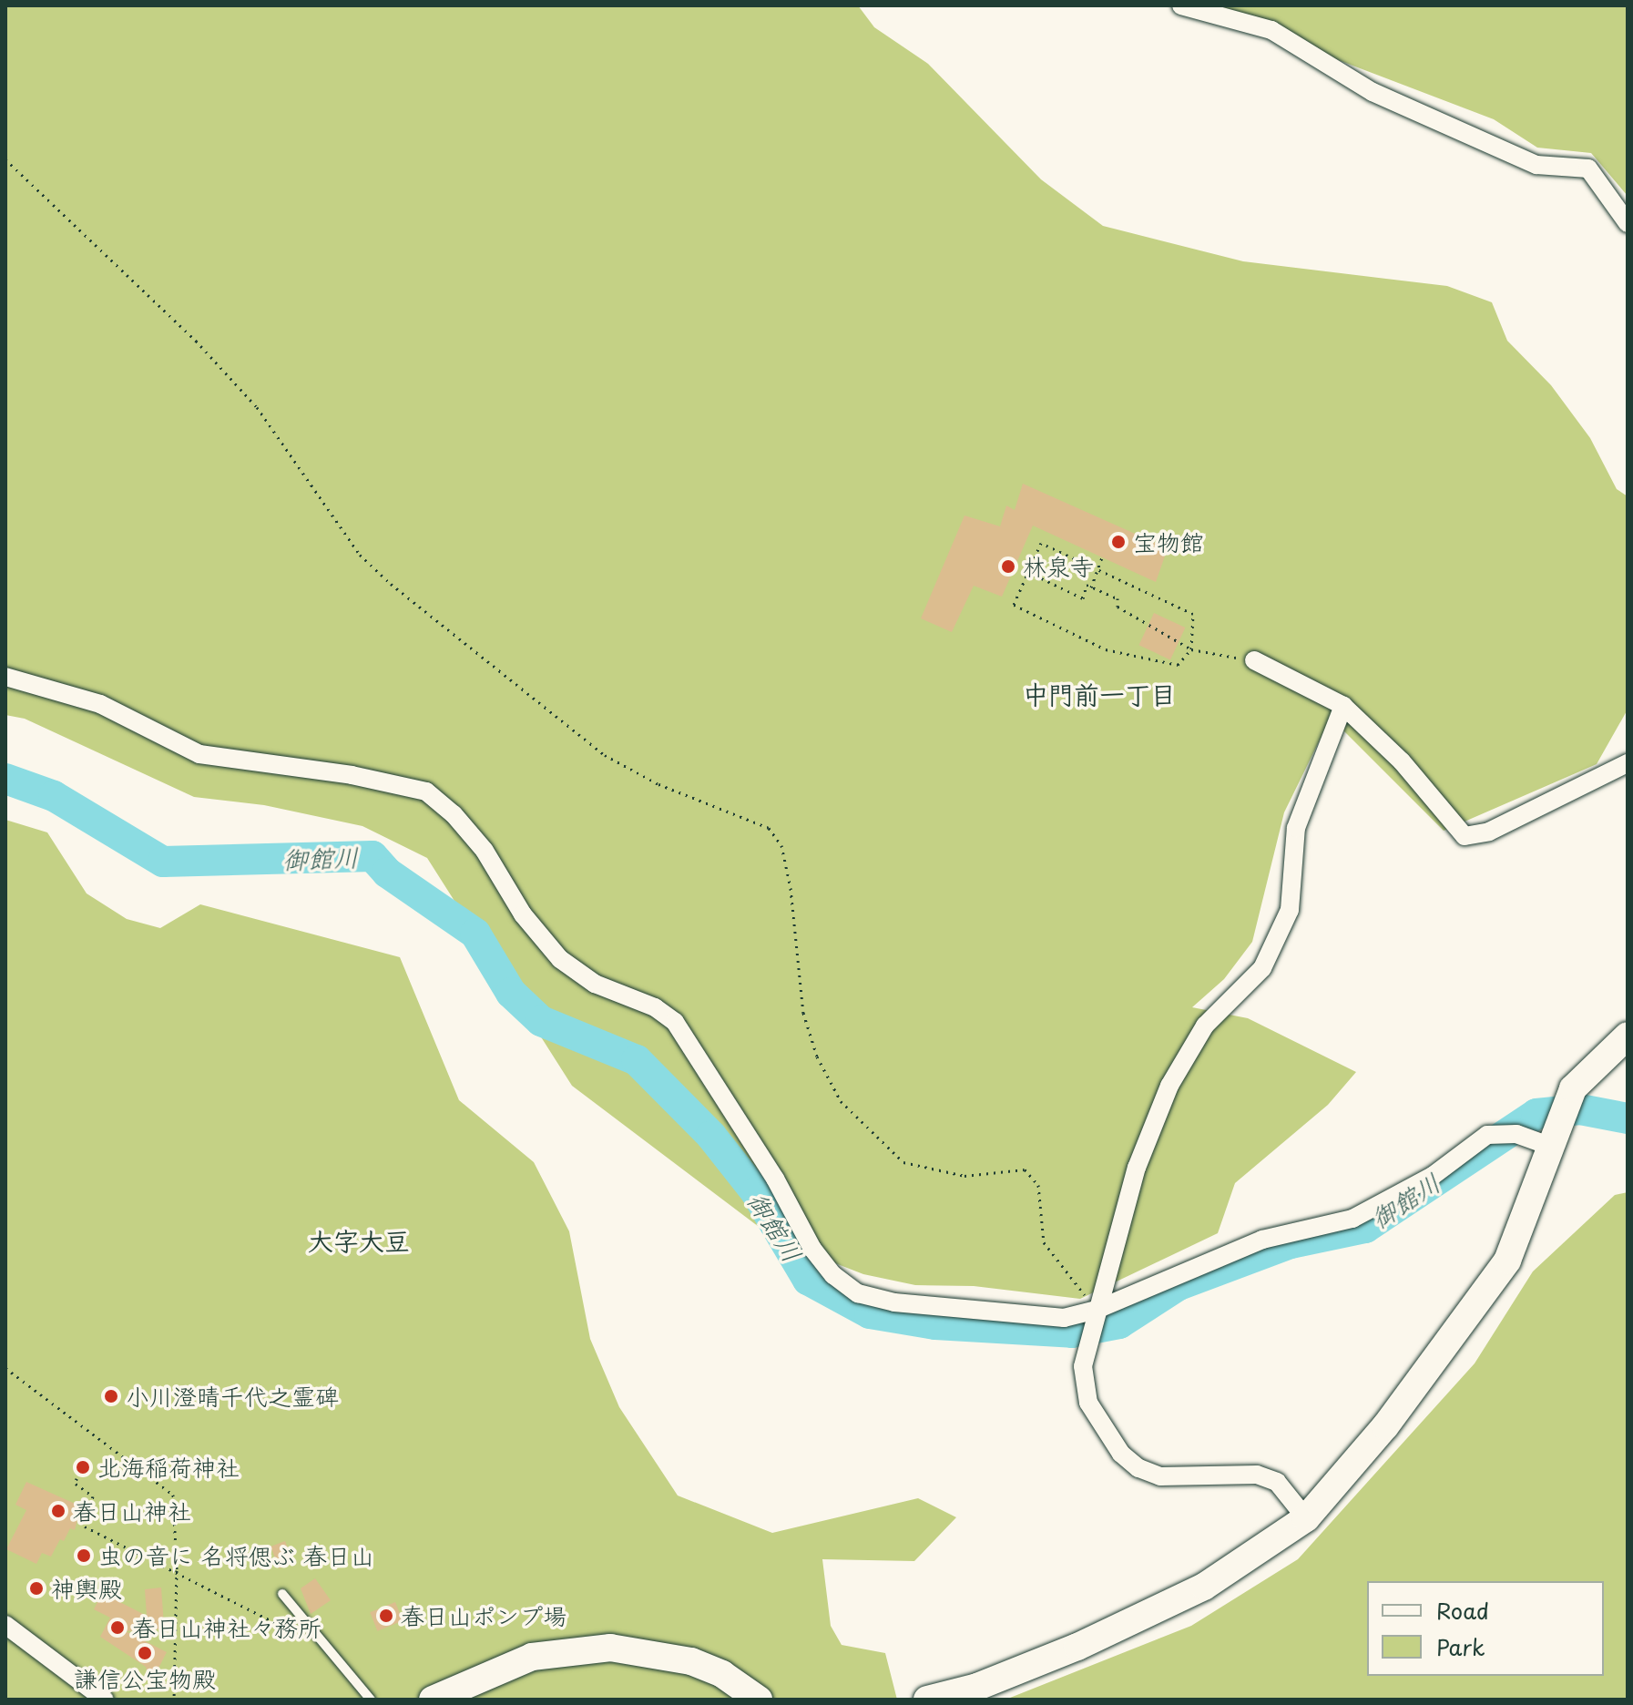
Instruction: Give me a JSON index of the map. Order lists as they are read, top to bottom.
{
  "districts": ["中門前一丁目", "大字大豆"],
  "water": ["御館川"],
  "places": [
    "宝物館",
    "林泉寺",
    "小川澄晴千代之霊碑",
    "北海稲荷神社",
    "春日山神社",
    "虫の音に 名将偲ぶ 春日山",
    "神輿殿",
    "春日山ポンプ場",
    "春日山神社々務所",
    "謙信公宝物殿"
  ],
  "legend": ["Road", "Park"]
}
